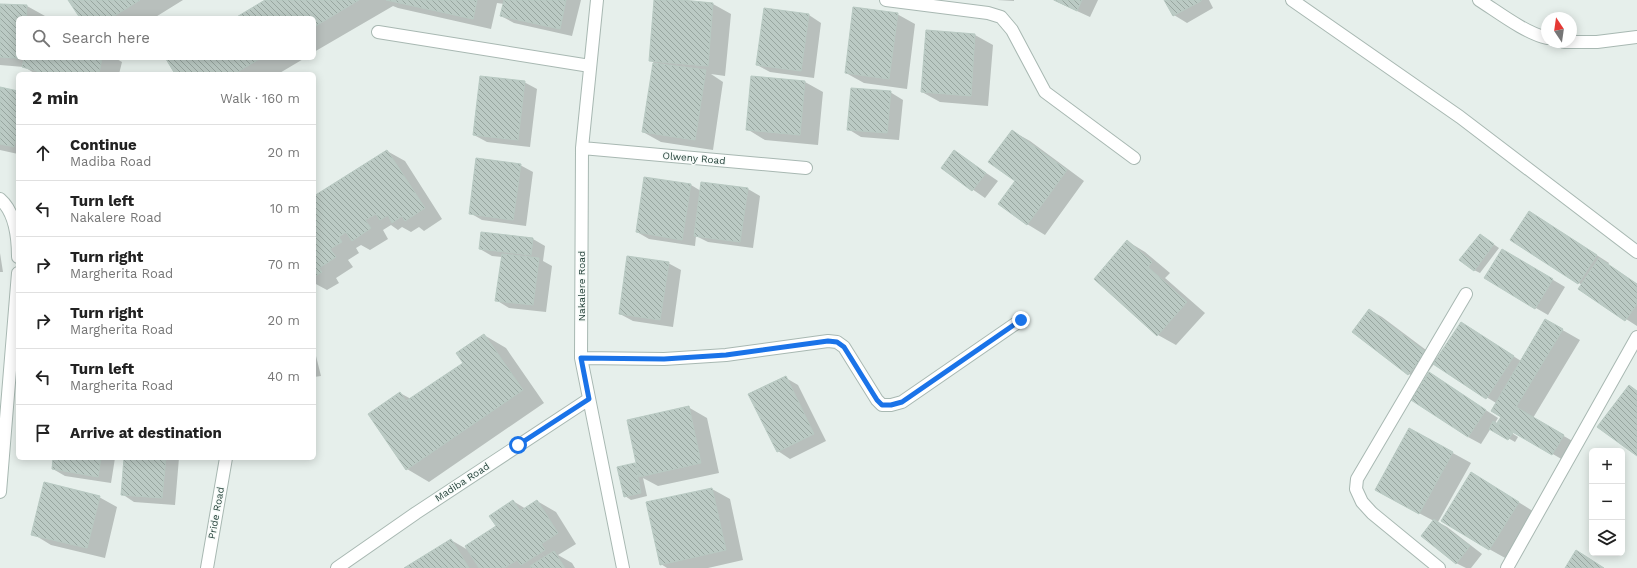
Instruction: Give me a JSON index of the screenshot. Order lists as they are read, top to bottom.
{
  "streets": {
    "street": [
      "Olweny Road",
      "Nakalere Road",
      "Madiba Road",
      "Pride Road"
    ]
  },
  "crossings": [
    ["Olweny Road", "Nakalere Road"],
    ["Nakalere Road", "Madiba Road"]
  ],
  "north": "top",
  "page": {
    "search": "Search here",
    "heading": ["2 min", "Walk · 160 m"],
    "list": [
      ["Continue", "Madiba Road", "20 m"],
      ["Turn left", "Nakalere Road", "10 m"],
      ["Turn right", "Margherita Road", "70 m"],
      ["Turn right", "Margherita Road", "20 m"],
      ["Turn left", "Margherita Road", "40 m"],
      "Arrive at destination"
    ],
    "map_buttons": ["+", "−"]
  }
}
